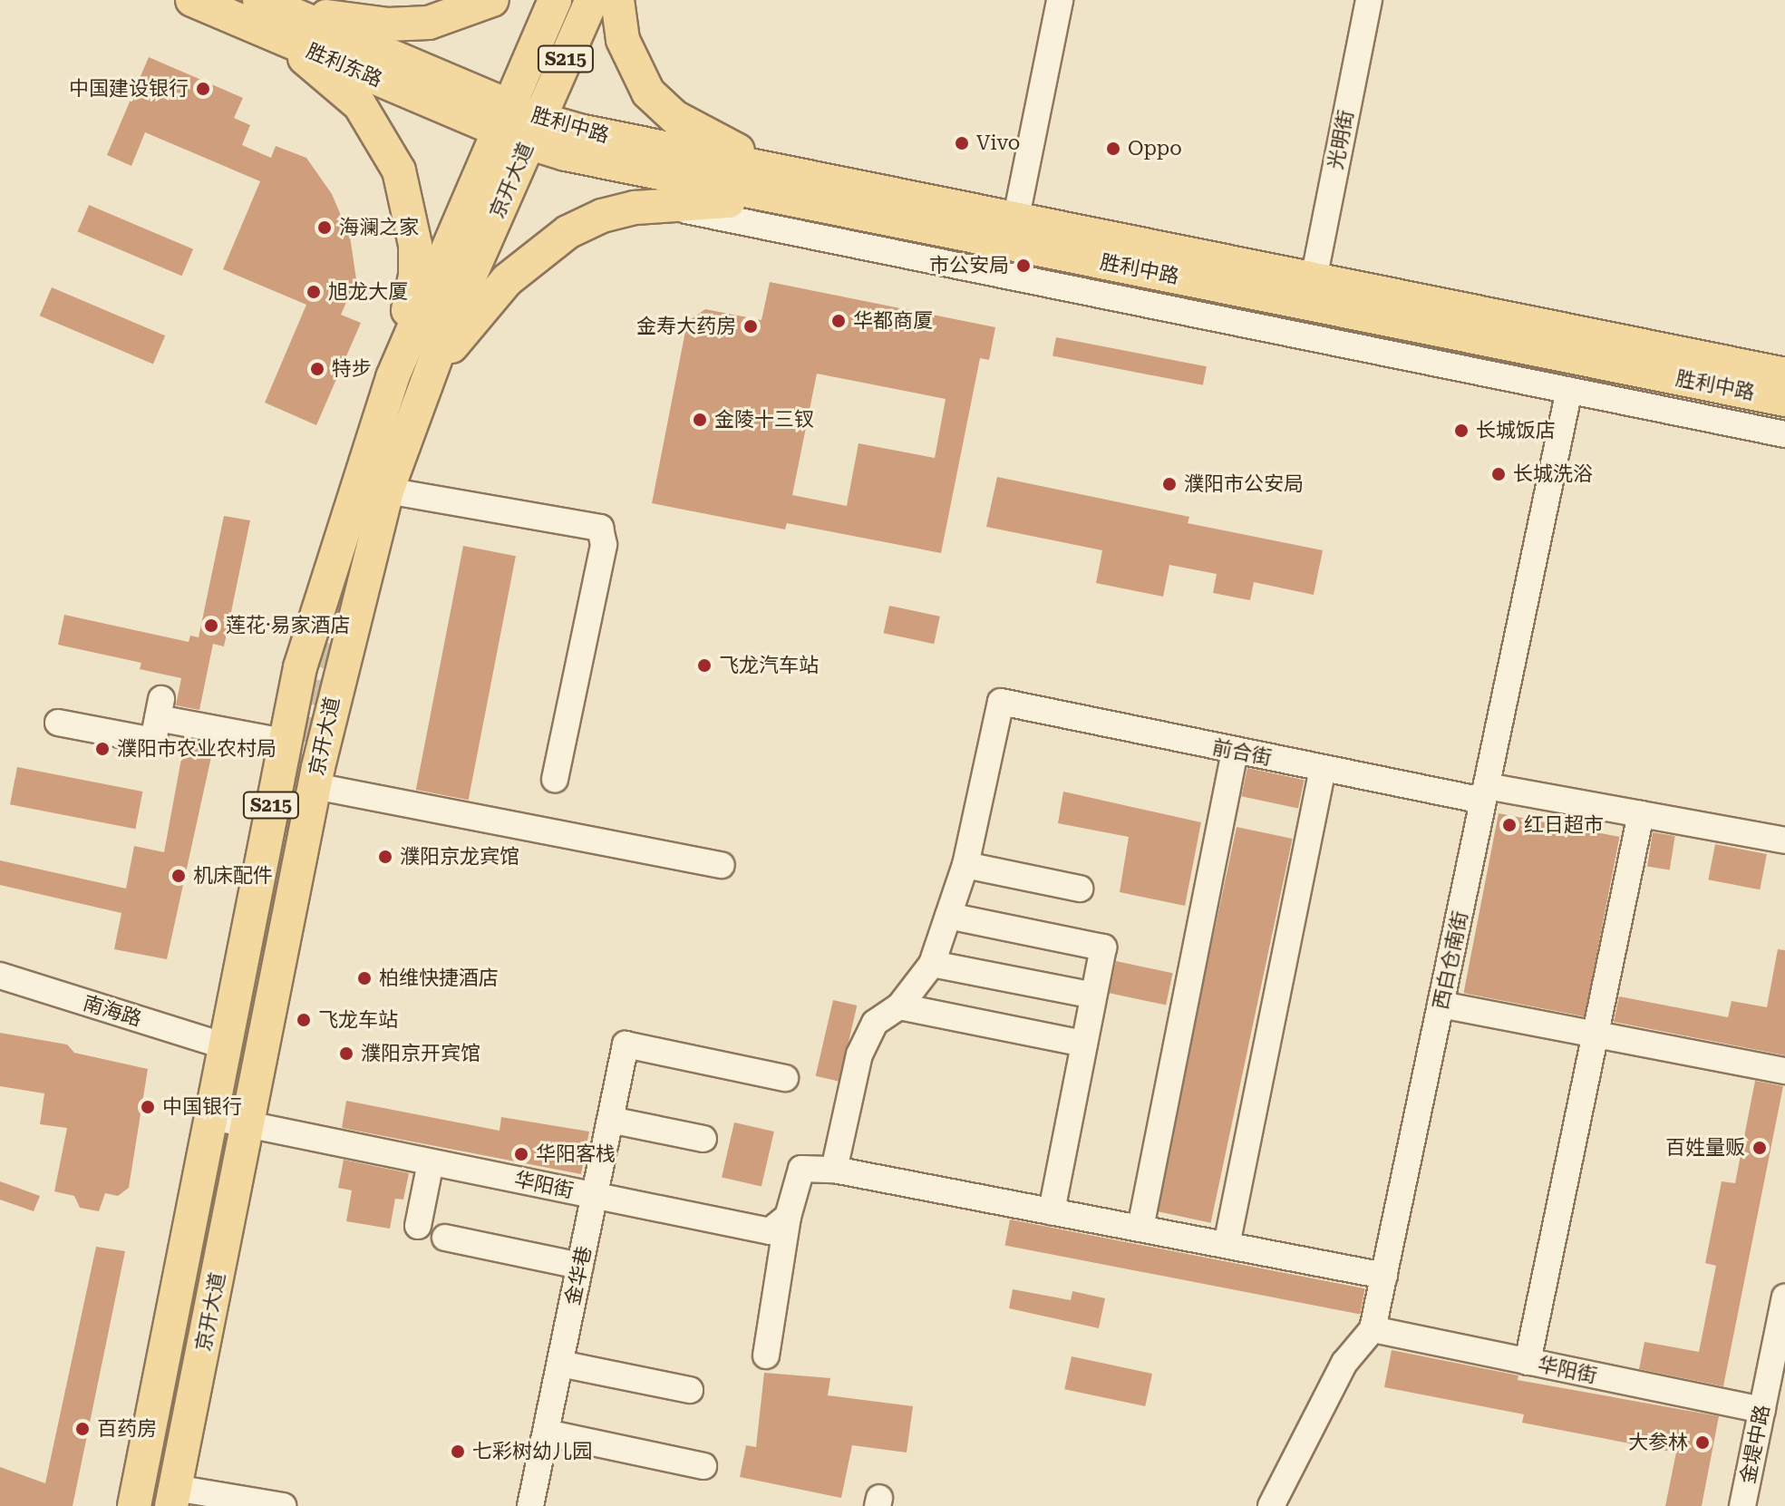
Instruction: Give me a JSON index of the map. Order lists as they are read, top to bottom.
{
  "streets": {
    "main road": [
      "S215",
      "胜利东路",
      "胜利中路",
      "京开大道"
    ],
    "street": [
      "光明街",
      "前合街",
      "西白仓南街",
      "南海路",
      "华阳街",
      "金华巷",
      "金堤中路"
    ]
  },
  "crossings": [
    ["胜利东路", "胜利中路"],
    ["胜利东路", "京开大道"],
    ["胜利中路", "光明街"],
    ["胜利中路", "京开大道"],
    ["京开大道", "南海路"],
    ["京开大道", "华阳街"],
    ["前合街", "西白仓南街"],
    ["西白仓南街", "华阳街"],
    ["华阳街", "金华巷"],
    ["华阳街", "金堤中路"]
  ],
  "places": [
    "中国建设银行",
    "Vivo",
    "Oppo",
    "海澜之家",
    "市公安局",
    "旭龙大厦",
    "华都商厦",
    "金寿大药房",
    "特步",
    "金陵十三钗",
    "长城饭店",
    "长城洗浴",
    "濮阳市公安局",
    "莲花·易家酒店",
    "飞龙汽车站",
    "濮阳市农业农村局",
    "红日超市",
    "濮阳京龙宾馆",
    "机床配件",
    "柏维快捷酒店",
    "飞龙车站",
    "濮阳京开宾馆",
    "中国银行",
    "百姓量贩",
    "华阳客栈",
    "百药房",
    "大参林",
    "七彩树幼儿园"
  ]
}
